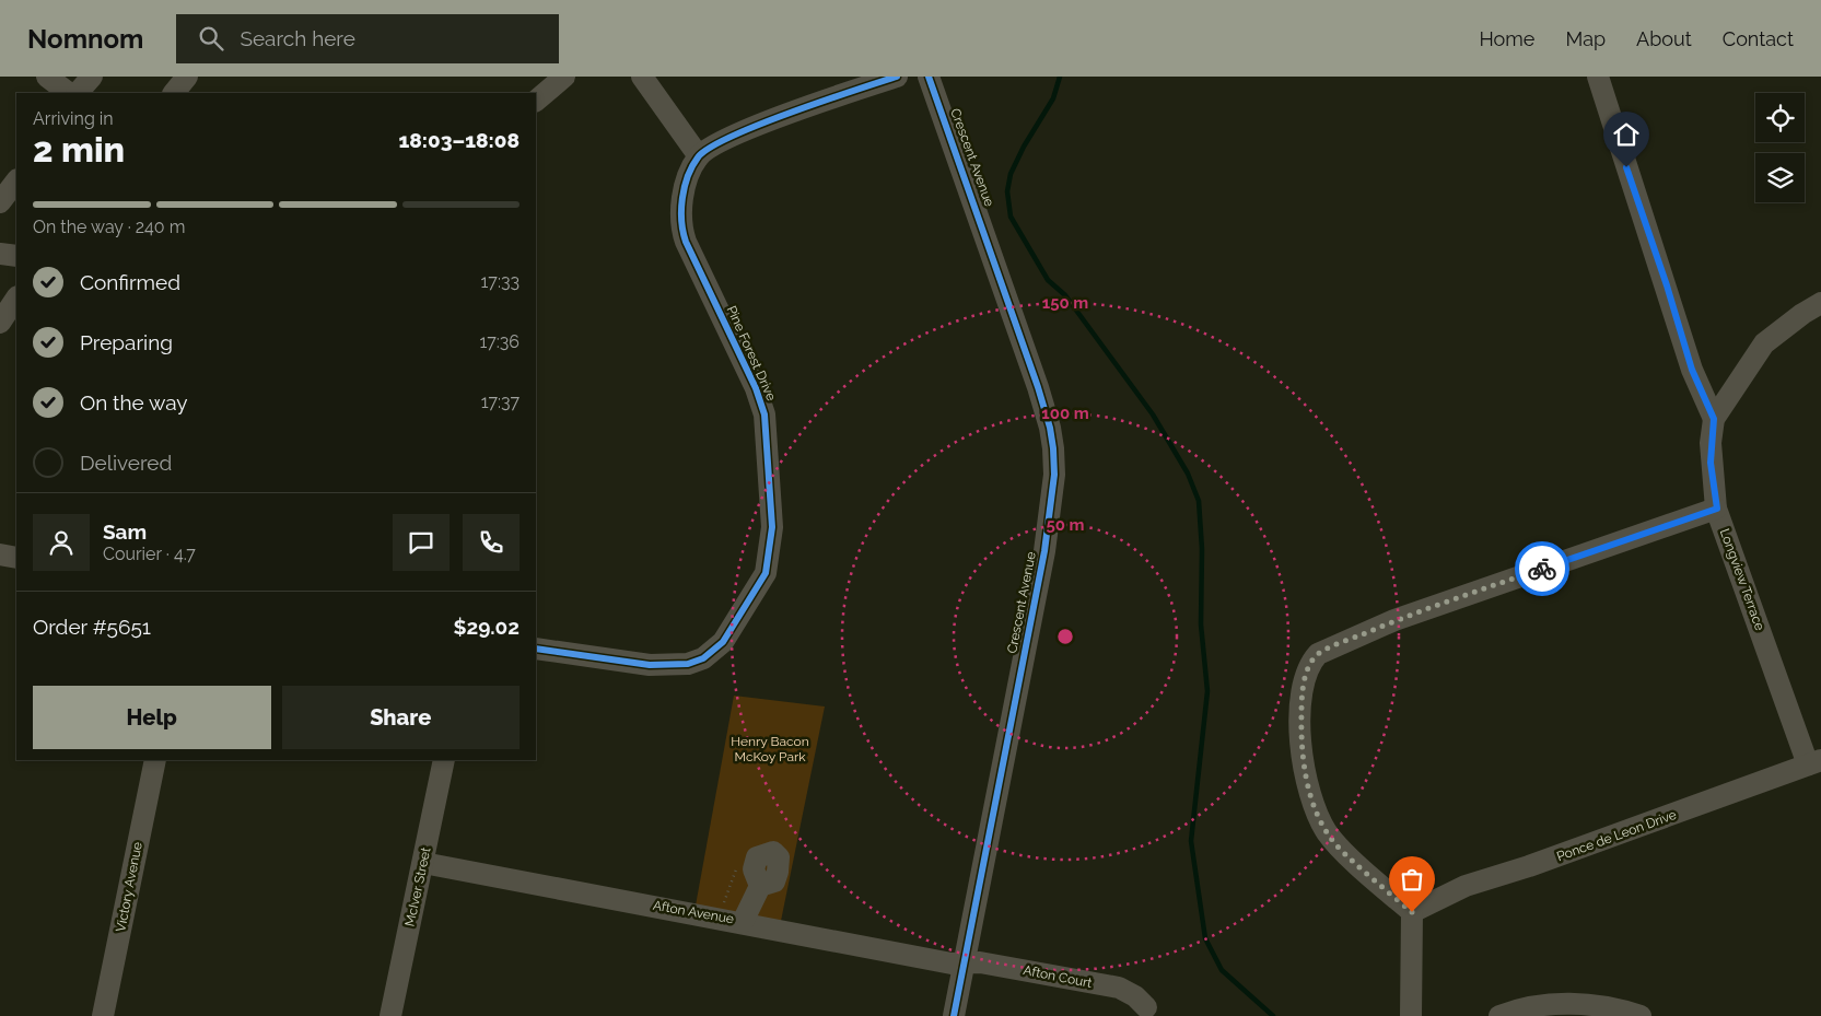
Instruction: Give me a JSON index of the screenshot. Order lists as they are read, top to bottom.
{
  "streets": {
    "street": [
      "Crescent Avenue",
      "Pine Forest Drive",
      "Longview Terrace",
      "Ponce de Leon Drive",
      "Victory Avenue",
      "McIver Street",
      "Afton Avenue",
      "Afton Court"
    ]
  },
  "crossings": [
    ["Crescent Avenue", "Afton Avenue"],
    ["Crescent Avenue", "Afton Court"],
    ["Longview Terrace", "Ponce de Leon Drive"],
    ["McIver Street", "Afton Avenue"],
    ["Afton Avenue", "Afton Court"]
  ],
  "parks": ["Henry Bacon McKoy Park"],
  "page": {
    "header": "Nomnom",
    "search": "Search here",
    "nav": [
      "Home",
      "Map",
      "About",
      "Contact"
    ],
    "heading": ["2 min", "Arriving in", "18:03–18:08"],
    "panel": [
      "Sam",
      "Courier · 4.7",
      "Order #5651",
      "$29.02"
    ],
    "bar": "On the way · 240 m",
    "list": [
      ["Confirmed", "17:33"],
      ["Preparing", "17:36"],
      ["On the way", "17:37"],
      "Delivered"
    ],
    "buttons": ["Help", "Share"]
  },
  "rings": ["150 m", "100 m", "50 m"]
}
